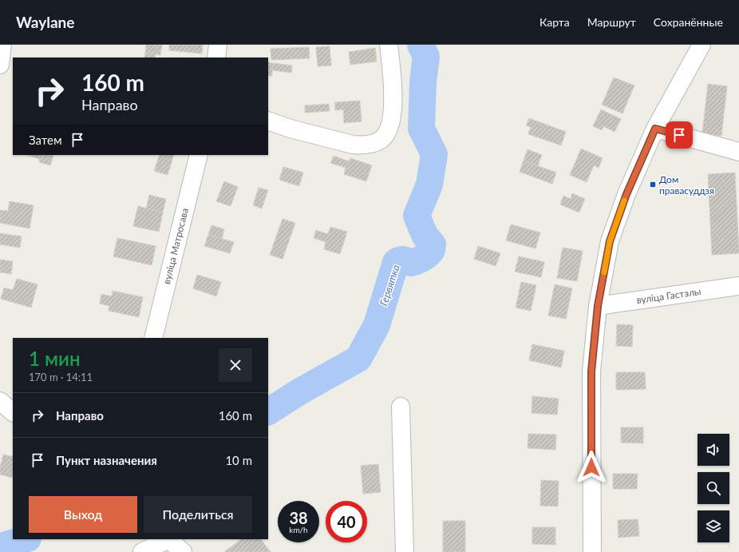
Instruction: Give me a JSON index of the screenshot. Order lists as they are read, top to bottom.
{
  "streets": {
    "street": ["вуліца Матросава", "вуліца Гастэлы"]
  },
  "water": ["Гервятка"],
  "places": {
    "transit": ["Дом правасуддзя"]
  },
  "page": {
    "header": "Waylane",
    "nav": ["Карта", "Маршрут", "Сохранённые"],
    "turn": ["160 m", "Направо"],
    "then": "Затем",
    "heading": ["1 мин", "170 m · 14:11"],
    "list": [
      {
        "name": "Направо",
        "value": "160 m"
      },
      {
        "name": "Пункт назначения",
        "value": "10 m"
      }
    ],
    "buttons": ["Выход", "Поделиться"],
    "speed": "38 km/h",
    "limit": "40"
  }
}
